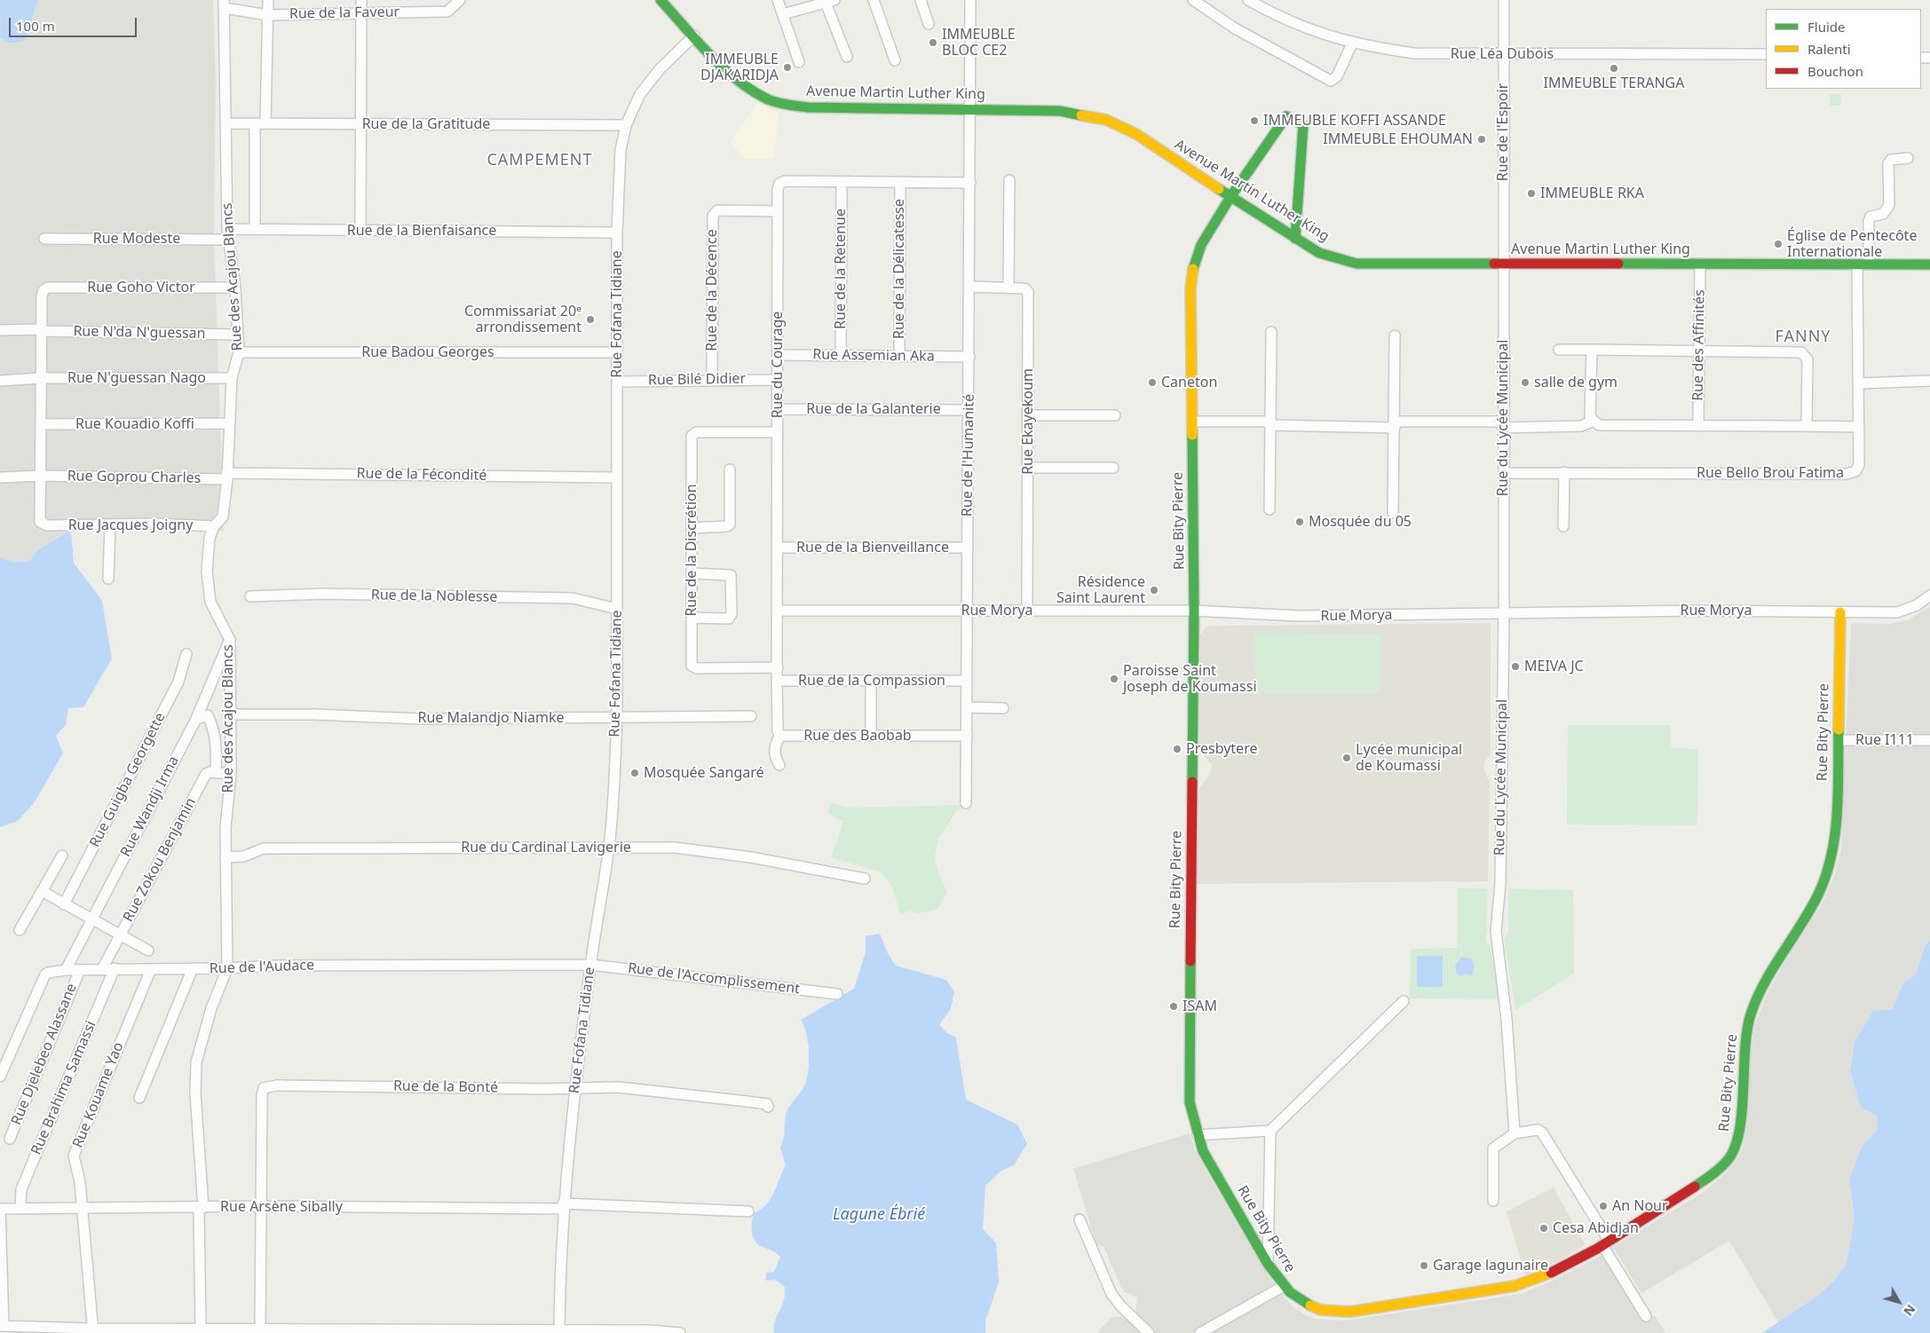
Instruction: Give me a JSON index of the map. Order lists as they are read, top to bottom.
{
  "streets": {
    "street": [
      "Rue de la Faveur",
      "Rue Léa Dubois",
      "Avenue Martin Luther King",
      "Rue de la Gratitude",
      "Rue de l'Espoir",
      "Rue de la Bienfaisance",
      "Rue Modeste",
      "Rue de la Retenue",
      "Rue de la Délicatesse",
      "Rue des Acajou Blancs",
      "Rue Goho Victor",
      "Rue de la Décence",
      "Rue Fofana Tidiane",
      "Rue N'da N'guessan",
      "Rue des Affinités",
      "Rue Badou Georges",
      "Rue Assemian Aka",
      "Rue du Courage",
      "Rue N'guessan Nago",
      "Rue Bilé Didier",
      "Rue de la Galanterie",
      "Rue du Lycée Municipal",
      "Rue Ekayekoum",
      "Rue Kouadio Koffi",
      "Rue de l'Humanité",
      "Rue Bello Brou Fatima",
      "Rue de la Fécondité",
      "Rue Goprou Charles",
      "Rue Bity Pierre",
      "Rue Jacques Joigny",
      "Rue de la Bienveillance",
      "Rue de la Discrétion",
      "Rue de la Noblesse",
      "Rue Morya",
      "Rue de la Compassion",
      "Rue Malandjo Niamke",
      "Rue des Baobab",
      "Rue I111",
      "Rue Guigba Georgette",
      "Rue Wandji Irma",
      "Rue du Cardinal Lavigerie",
      "Rue Zokou Benjamin",
      "Rue de l'Audace",
      "Rue de l'Accomplissement",
      "Rue Djelebeo Alassane",
      "Rue de la Bonté",
      "Rue Brahima Samassi",
      "Rue Kouame Yao",
      "Rue Arsène Sibally"
    ]
  },
  "crossings": [
    ["Rue de la Faveur", "Rue des Acajou Blancs"],
    ["Rue Léa Dubois", "Rue de l'Espoir"],
    ["Avenue Martin Luther King", "Rue de l'Espoir"],
    ["Avenue Martin Luther King", "Rue Fofana Tidiane"],
    ["Avenue Martin Luther King", "Rue des Affinités"],
    ["Avenue Martin Luther King", "Rue du Lycée Municipal"],
    ["Avenue Martin Luther King", "Rue de l'Humanité"],
    ["Avenue Martin Luther King", "Rue Bello Brou Fatima"],
    ["Avenue Martin Luther King", "Rue Bity Pierre"],
    ["Rue de la Gratitude", "Rue des Acajou Blancs"],
    ["Rue de la Gratitude", "Rue Fofana Tidiane"],
    ["Rue de l'Espoir", "Rue du Lycée Municipal"],
    ["Rue de la Bienfaisance", "Rue des Acajou Blancs"],
    ["Rue de la Bienfaisance", "Rue Fofana Tidiane"],
    ["Rue Modeste", "Rue des Acajou Blancs"],
    ["Rue de la Retenue", "Rue Assemian Aka"],
    ["Rue de la Retenue", "Rue du Courage"],
    ["Rue de la Délicatesse", "Rue Assemian Aka"],
    ["Rue de la Délicatesse", "Rue du Courage"],
    ["Rue des Acajou Blancs", "Rue Goho Victor"],
    ["Rue des Acajou Blancs", "Rue N'da N'guessan"],
    ["Rue des Acajou Blancs", "Rue Badou Georges"],
    ["Rue des Acajou Blancs", "Rue N'guessan Nago"],
    ["Rue des Acajou Blancs", "Rue Kouadio Koffi"],
    ["Rue des Acajou Blancs", "Rue de la Fécondité"],
    ["Rue des Acajou Blancs", "Rue Goprou Charles"],
    ["Rue des Acajou Blancs", "Rue Jacques Joigny"],
    ["Rue des Acajou Blancs", "Rue Malandjo Niamke"],
    ["Rue des Acajou Blancs", "Rue Wandji Irma"],
    ["Rue des Acajou Blancs", "Rue du Cardinal Lavigerie"],
    ["Rue des Acajou Blancs", "Rue de l'Audace"],
    ["Rue Goho Victor", "Rue N'da N'guessan"],
    ["Rue de la Décence", "Rue du Courage"],
    ["Rue de la Décence", "Rue Bilé Didier"],
    ["Rue Fofana Tidiane", "Rue Badou Georges"],
    ["Rue Fofana Tidiane", "Rue Bilé Didier"],
    ["Rue Fofana Tidiane", "Rue de la Fécondité"],
    ["Rue Fofana Tidiane", "Rue de la Noblesse"],
    ["Rue Fofana Tidiane", "Rue Malandjo Niamke"],
    ["Rue Fofana Tidiane", "Rue du Cardinal Lavigerie"],
    ["Rue Fofana Tidiane", "Rue de l'Audace"],
    ["Rue Fofana Tidiane", "Rue de l'Accomplissement"],
    ["Rue Fofana Tidiane", "Rue de la Bonté"],
    ["Rue Fofana Tidiane", "Rue Arsène Sibally"],
    ["Rue Assemian Aka", "Rue du Courage"],
    ["Rue Assemian Aka", "Rue de l'Humanité"],
    ["Rue du Courage", "Rue Bilé Didier"],
    ["Rue du Courage", "Rue de la Galanterie"],
    ["Rue du Courage", "Rue de l'Humanité"],
    ["Rue du Courage", "Rue de la Bienveillance"],
    ["Rue du Courage", "Rue de la Discrétion"],
    ["Rue du Courage", "Rue Morya"],
    ["Rue du Courage", "Rue de la Compassion"],
    ["Rue du Courage", "Rue des Baobab"],
    ["Rue de la Galanterie", "Rue de l'Humanité"],
    ["Rue du Lycée Municipal", "Rue Bello Brou Fatima"],
    ["Rue du Lycée Municipal", "Rue Morya"],
    ["Rue Ekayekoum", "Rue de l'Humanité"],
    ["Rue Ekayekoum", "Rue Morya"],
    ["Rue de l'Humanité", "Rue de la Bienveillance"],
    ["Rue de l'Humanité", "Rue Morya"],
    ["Rue de l'Humanité", "Rue de la Compassion"],
    ["Rue de l'Humanité", "Rue des Baobab"],
    ["Rue de la Fécondité", "Rue Goprou Charles"],
    ["Rue Goprou Charles", "Rue Jacques Joigny"],
    ["Rue Bity Pierre", "Rue Morya"],
    ["Rue Bity Pierre", "Rue I111"],
    ["Rue Wandji Irma", "Rue de l'Audace"],
    ["Rue Zokou Benjamin", "Rue de l'Audace"],
    ["Rue de l'Audace", "Rue de l'Accomplissement"],
    ["Rue de l'Audace", "Rue Djelebeo Alassane"],
    ["Rue de l'Audace", "Rue Brahima Samassi"],
    ["Rue de l'Audace", "Rue Kouame Yao"],
    ["Rue de la Bonté", "Rue Arsène Sibally"],
    ["Rue Brahima Samassi", "Rue Arsène Sibally"],
    ["Rue Kouame Yao", "Rue Arsène Sibally"]
  ],
  "districts": ["CAMPEMENT", "FANNY"],
  "water": ["Lagune Ébrié"],
  "places": [
    "IMMEUBLE BLOC CE2",
    "IMMEUBLE DJAKARIDJA",
    "IMMEUBLE TERANGA",
    "IMMEUBLE KOFFI ASSANDE",
    "IMMEUBLE EHOUMAN",
    "IMMEUBLE RKA",
    "Église de Pentecôte Internationale",
    "Commissariat 20ᵉ arrondissement",
    "Caneton",
    "salle de gym",
    "Mosquée du 05",
    "Résidence Saint Laurent",
    "MEIVA JC",
    "Paroisse Saint Joseph de Koumassi",
    "Presbytere",
    "Lycée municipal de Koumassi",
    "Mosquée Sangaré",
    "ISAM",
    "An Nour",
    "Cesa Abidjan",
    "Garage lagunaire"
  ],
  "legend": ["Fluide", "Ralenti", "Bouchon"],
  "scale_bar": "100 m",
  "north": "bottom right"
}
